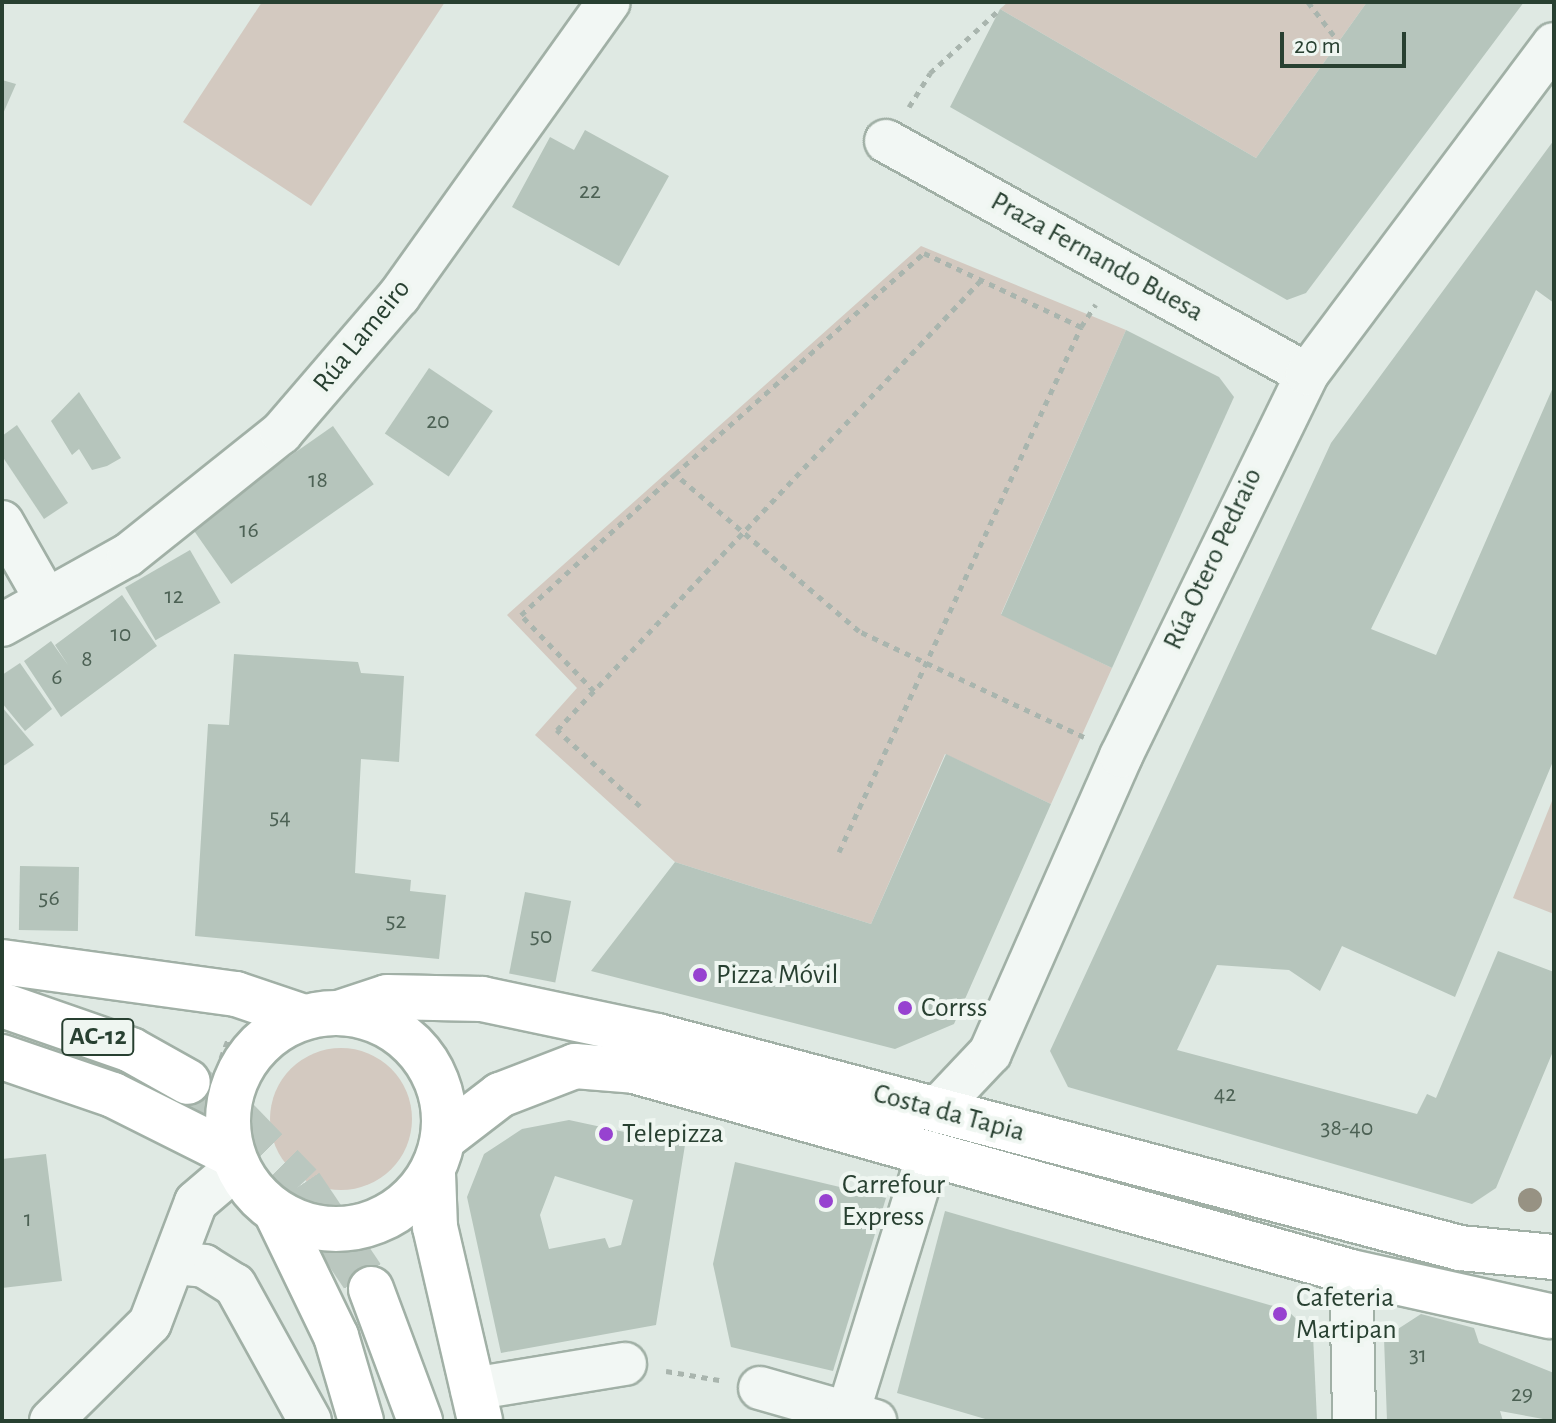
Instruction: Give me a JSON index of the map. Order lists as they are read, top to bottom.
{
  "streets": {
    "main road": ["AC-12", "Costa da Tapia"],
    "street": ["Praza Fernando Buesa", "Rúa Lameiro", "Rúa Otero Pedraio"]
  },
  "crossings": [
    ["Praza Fernando Buesa", "Rúa Otero Pedraio"],
    ["Rúa Otero Pedraio", "Costa da Tapia"]
  ],
  "places": [
    "Pizza Móvil",
    "Corrss",
    "Telepizza",
    "Carrefour Express",
    "Cafeteria Martipan"
  ],
  "house_numbers": [
    "22",
    "20",
    "18",
    "16",
    "12",
    "10",
    "8",
    "6",
    "54",
    "56",
    "52",
    "50",
    "42",
    "38-40",
    "1",
    "31",
    "29"
  ],
  "scale_bar": "20 m"
}
